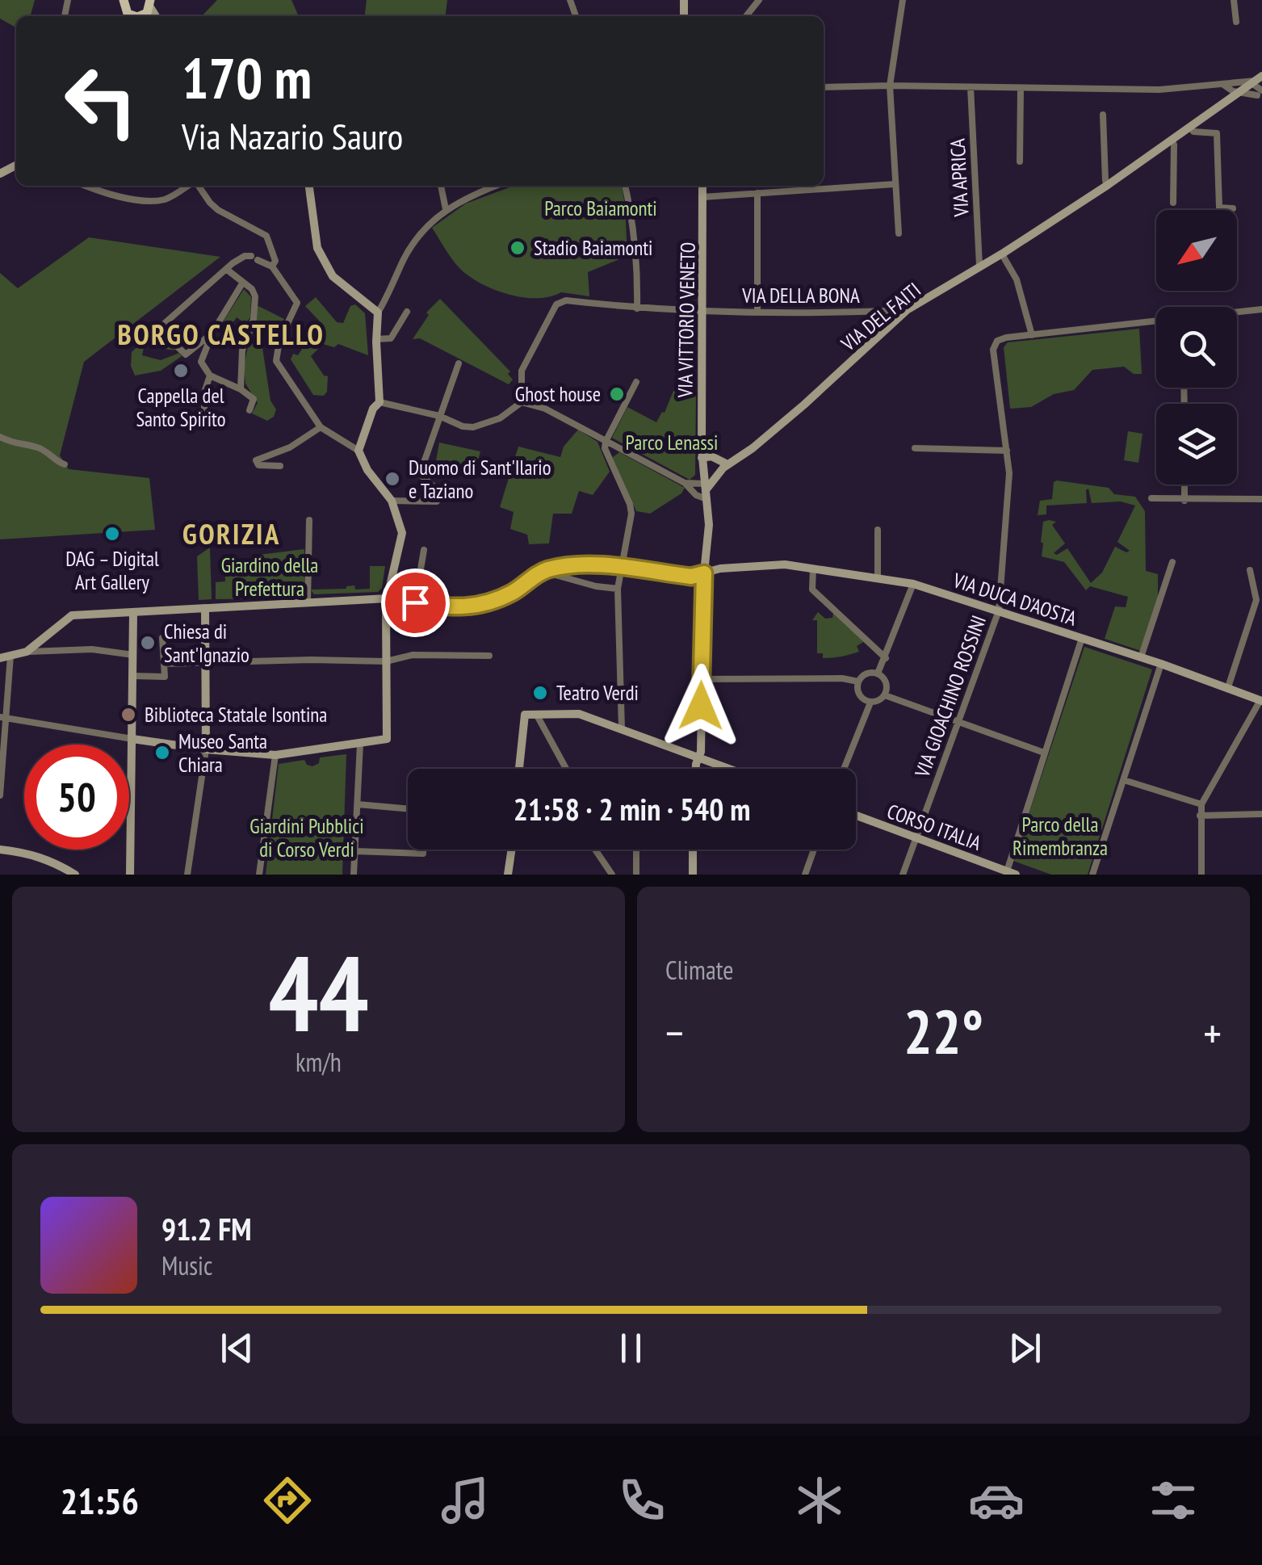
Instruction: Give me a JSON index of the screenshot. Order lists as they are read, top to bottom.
{
  "streets": {
    "main road": [
      "VIA DEL FAITI",
      "VIA VITTORIO VENETO",
      "VIA DUCA D'AOSTA",
      "CORSO ITALIA"
    ],
    "street": ["VIA APRICA", "VIA DELLA BONA", "VIA GIOACHINO ROSSINI"]
  },
  "crossings": [
    ["VIA APRICA", "VIA DEL FAITI"],
    ["VIA DELLA BONA", "VIA DEL FAITI"],
    ["VIA DELLA BONA", "VIA VITTORIO VENETO"],
    ["VIA VITTORIO VENETO", "VIA DUCA D'AOSTA"],
    ["VIA DUCA D'AOSTA", "VIA GIOACHINO ROSSINI"],
    ["VIA GIOACHINO ROSSINI", "CORSO ITALIA"]
  ],
  "districts": ["BORGO CASTELLO", "GORIZIA"],
  "parks": [
    "Parco Baiamonti",
    "Parco Lenassi",
    "Giardino della Prefettura",
    "Parco della Rimembranza",
    "Giardini Pubblici di Corso Verdi"
  ],
  "places": [
    "Stadio Baiamonti",
    "Cappella del Santo Spirito",
    "Ghost house",
    "Duomo di Sant'Ilario e Taziano",
    "DAG – Digital Art Gallery",
    "Chiesa di Sant'Ignazio",
    "Teatro Verdi",
    "Biblioteca Statale Isontina",
    "Museo Santa Chiara"
  ],
  "north": "bottom left",
  "page": {
    "turn": ["170 m", "Via Nazario Sauro"],
    "limit": "50",
    "trip": "21:58 · 2 min · 540 m",
    "tile": [
      ["44", "km/h"],
      "Climate"
    ],
    "heat": ["−", "22°", "+"],
    "song": ["91.2 FM", "Music"],
    "tabs": "21:56"
  }
}
